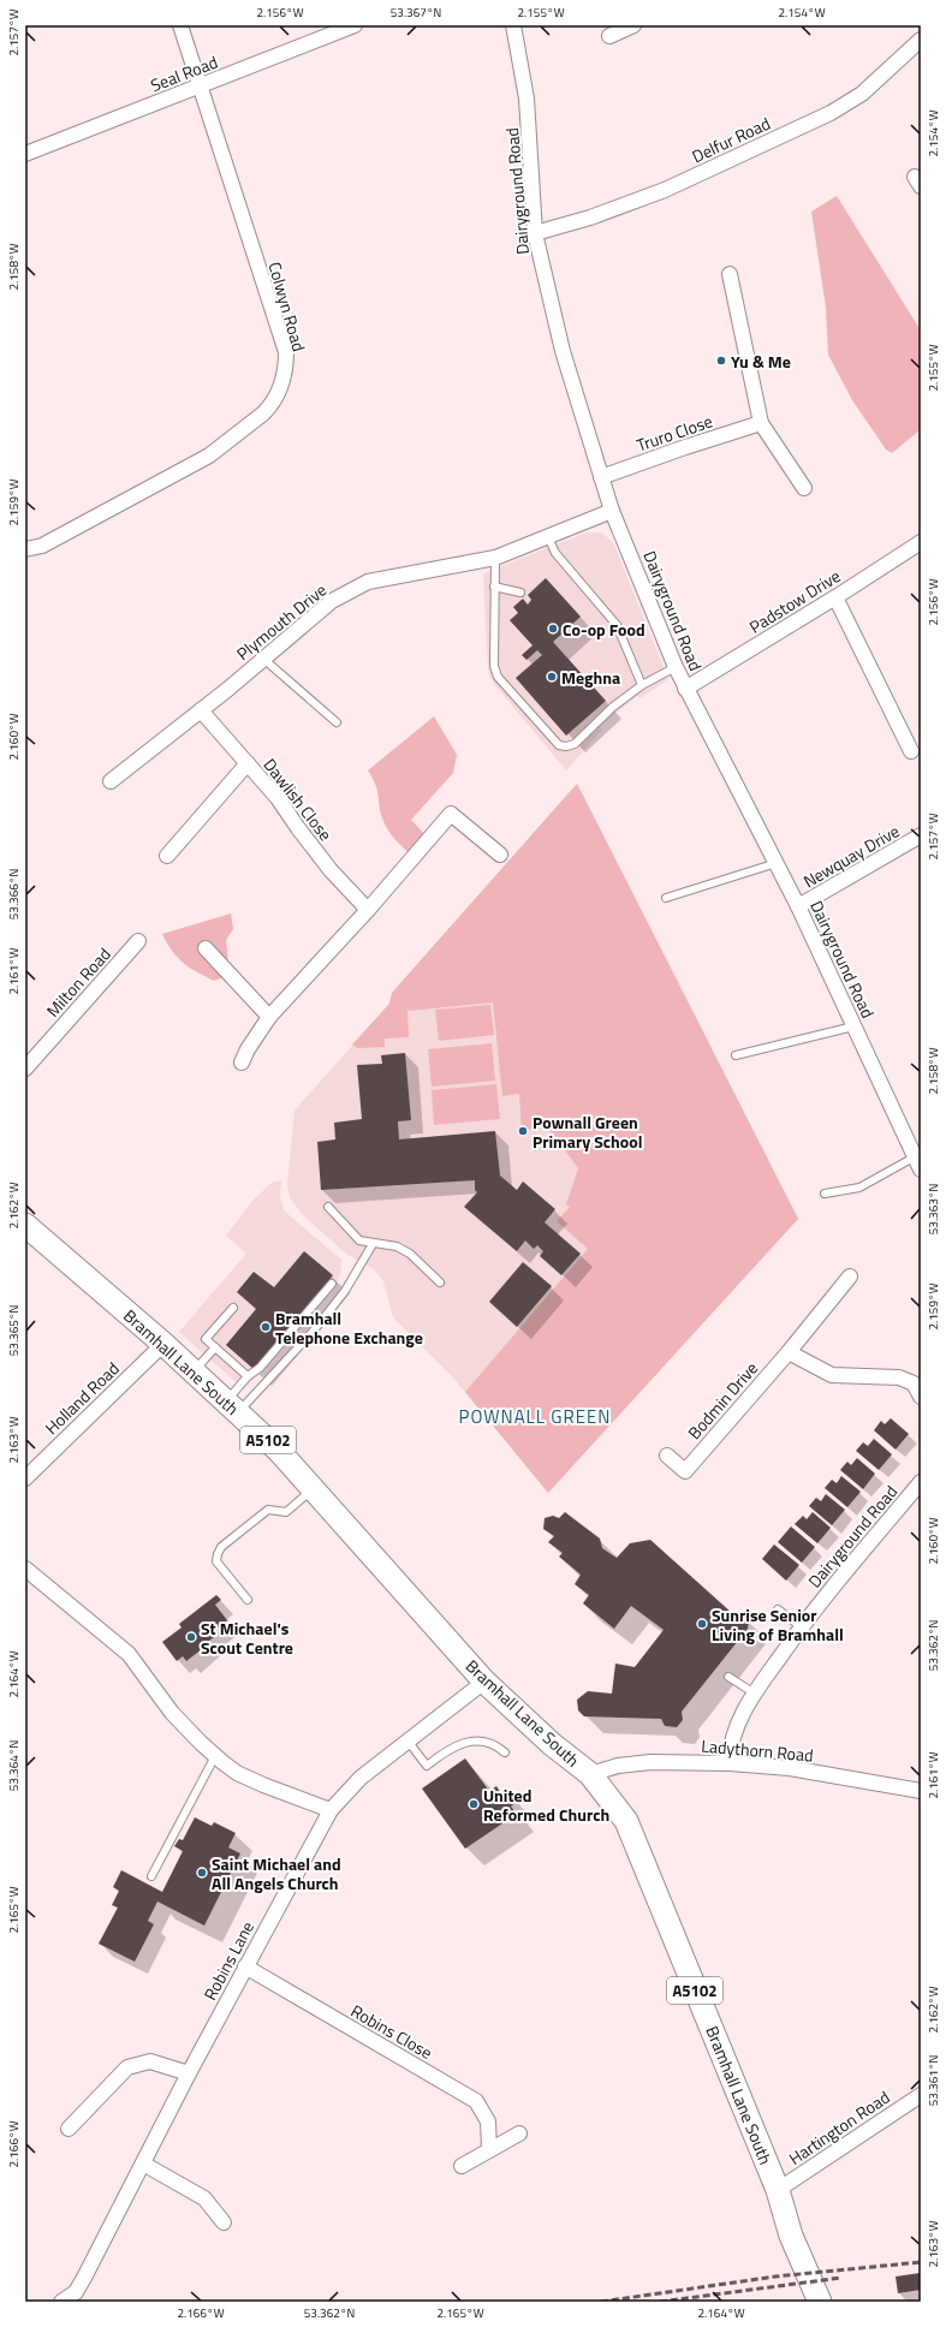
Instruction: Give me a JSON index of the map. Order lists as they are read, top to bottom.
{
  "streets": {
    "main road": ["Bramhall Lane South", "A5102"],
    "street": [
      "Seal Road",
      "Delfur Road",
      "Dairyground Road",
      "Colwyn Road",
      "Truro Close",
      "Padstow Drive",
      "Plymouth Drive",
      "Dawlish Close",
      "Newquay Drive",
      "Milton Road",
      "Holland Road",
      "Bodmin Drive",
      "Ladythorn Road",
      "Robins Lane",
      "Robins Close",
      "Hartington Road"
    ]
  },
  "crossings": [
    ["Seal Road", "Colwyn Road"],
    ["Delfur Road", "Dairyground Road"],
    ["Dairyground Road", "Truro Close"],
    ["Dairyground Road", "Padstow Drive"],
    ["Dairyground Road", "Plymouth Drive"],
    ["Dairyground Road", "Newquay Drive"],
    ["Dairyground Road", "Ladythorn Road"],
    ["Plymouth Drive", "Dawlish Close"],
    ["Bramhall Lane South", "Holland Road"],
    ["Bramhall Lane South", "Ladythorn Road"],
    ["Bramhall Lane South", "Robins Lane"],
    ["Bramhall Lane South", "Hartington Road"],
    ["Robins Lane", "Robins Close"]
  ],
  "districts": ["POWNALL GREEN"],
  "places": [
    "Yu & Me",
    "Co-op Food",
    "Meghna",
    "Pownall Green Primary School",
    "Bramhall Telephone Exchange",
    "Sunrise Senior Living of Bramhall",
    "St Michael's Scout Centre",
    "United Reformed Church",
    "Saint Michael and All Angels Church"
  ],
  "coordinates": [
    "2.156°W",
    "53.367°N",
    "2.155°W",
    "2.154°W",
    "2.157°W",
    "2.158°W",
    "2.159°W",
    "2.160°W",
    "53.366°N",
    "2.161°W",
    "2.162°W",
    "53.363°N",
    "53.365°N",
    "2.163°W",
    "53.362°N",
    "2.164°W",
    "53.364°N",
    "2.165°W",
    "53.361°N",
    "2.166°W"
  ]
}
